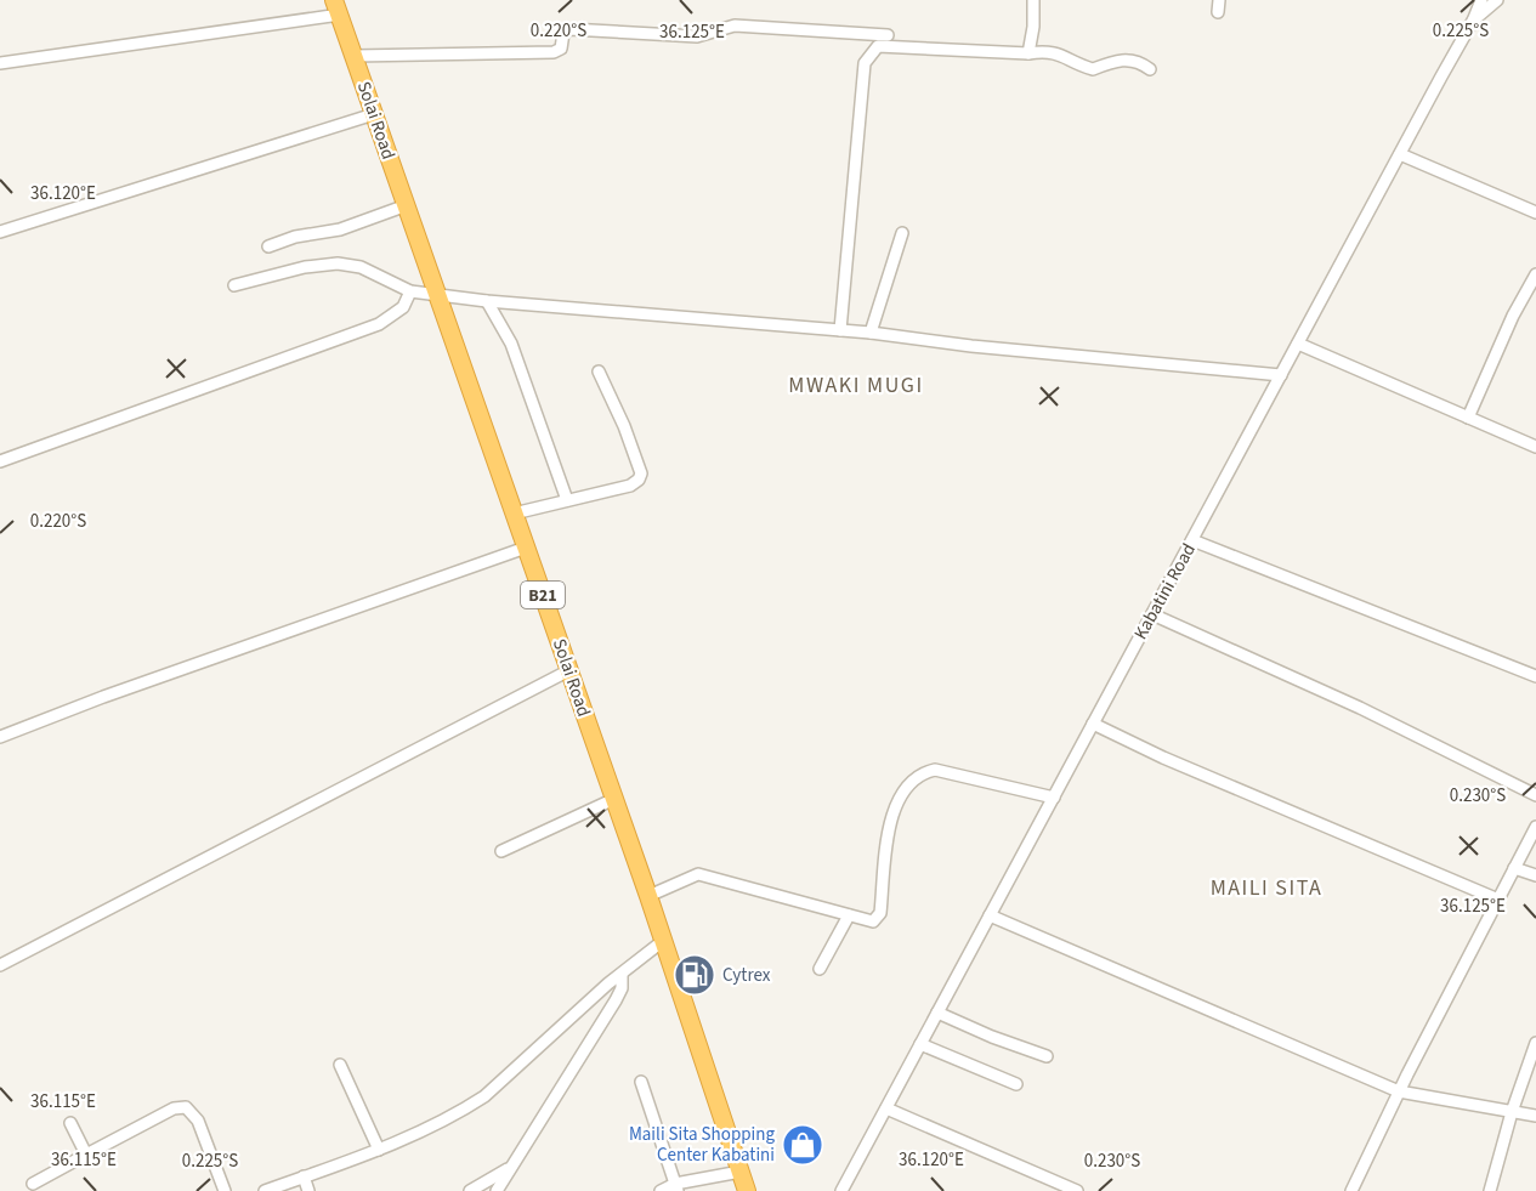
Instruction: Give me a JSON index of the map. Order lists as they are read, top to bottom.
{
  "streets": {
    "highway": ["Solai Road", "B21"],
    "street": ["Kabatini Road"]
  },
  "districts": ["MWAKI MUGI", "MAILI SITA"],
  "places": {
    "fuel station": ["Cytrex"],
    "shop": ["Maili Sita Shopping Center Kabatini"]
  },
  "coordinates": [
    "0.220°S",
    "0.225°S",
    "36.125°E",
    "36.120°E",
    "0.230°S",
    "36.115°E"
  ]
}
